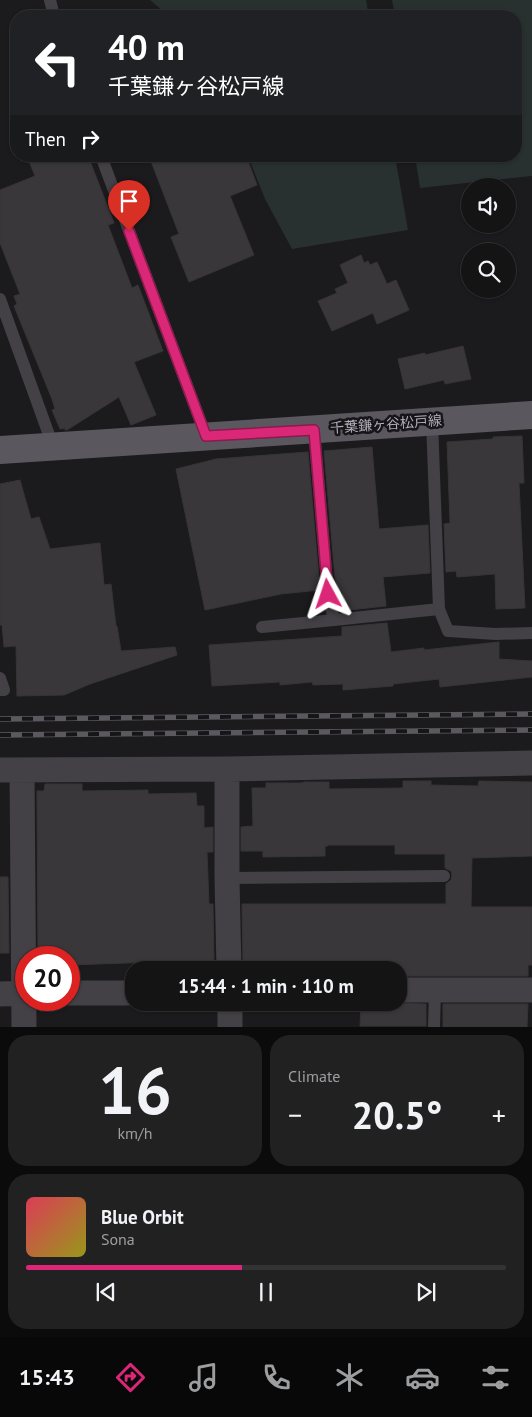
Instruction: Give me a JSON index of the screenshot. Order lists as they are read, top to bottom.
{
  "streets": {
    "main road": ["千葉鎌ヶ谷松戸線"]
  },
  "page": {
    "turn": ["40 m", "千葉鎌ヶ谷松戸線"],
    "then": "Then",
    "limit": "20",
    "trip": "15:44 · 1 min · 110 m",
    "tile": [
      ["16", "km/h"],
      "Climate"
    ],
    "heat": ["−", "20.5°", "+"],
    "song": ["Blue Orbit", "Sona"],
    "tabs": "15:43"
  }
}
